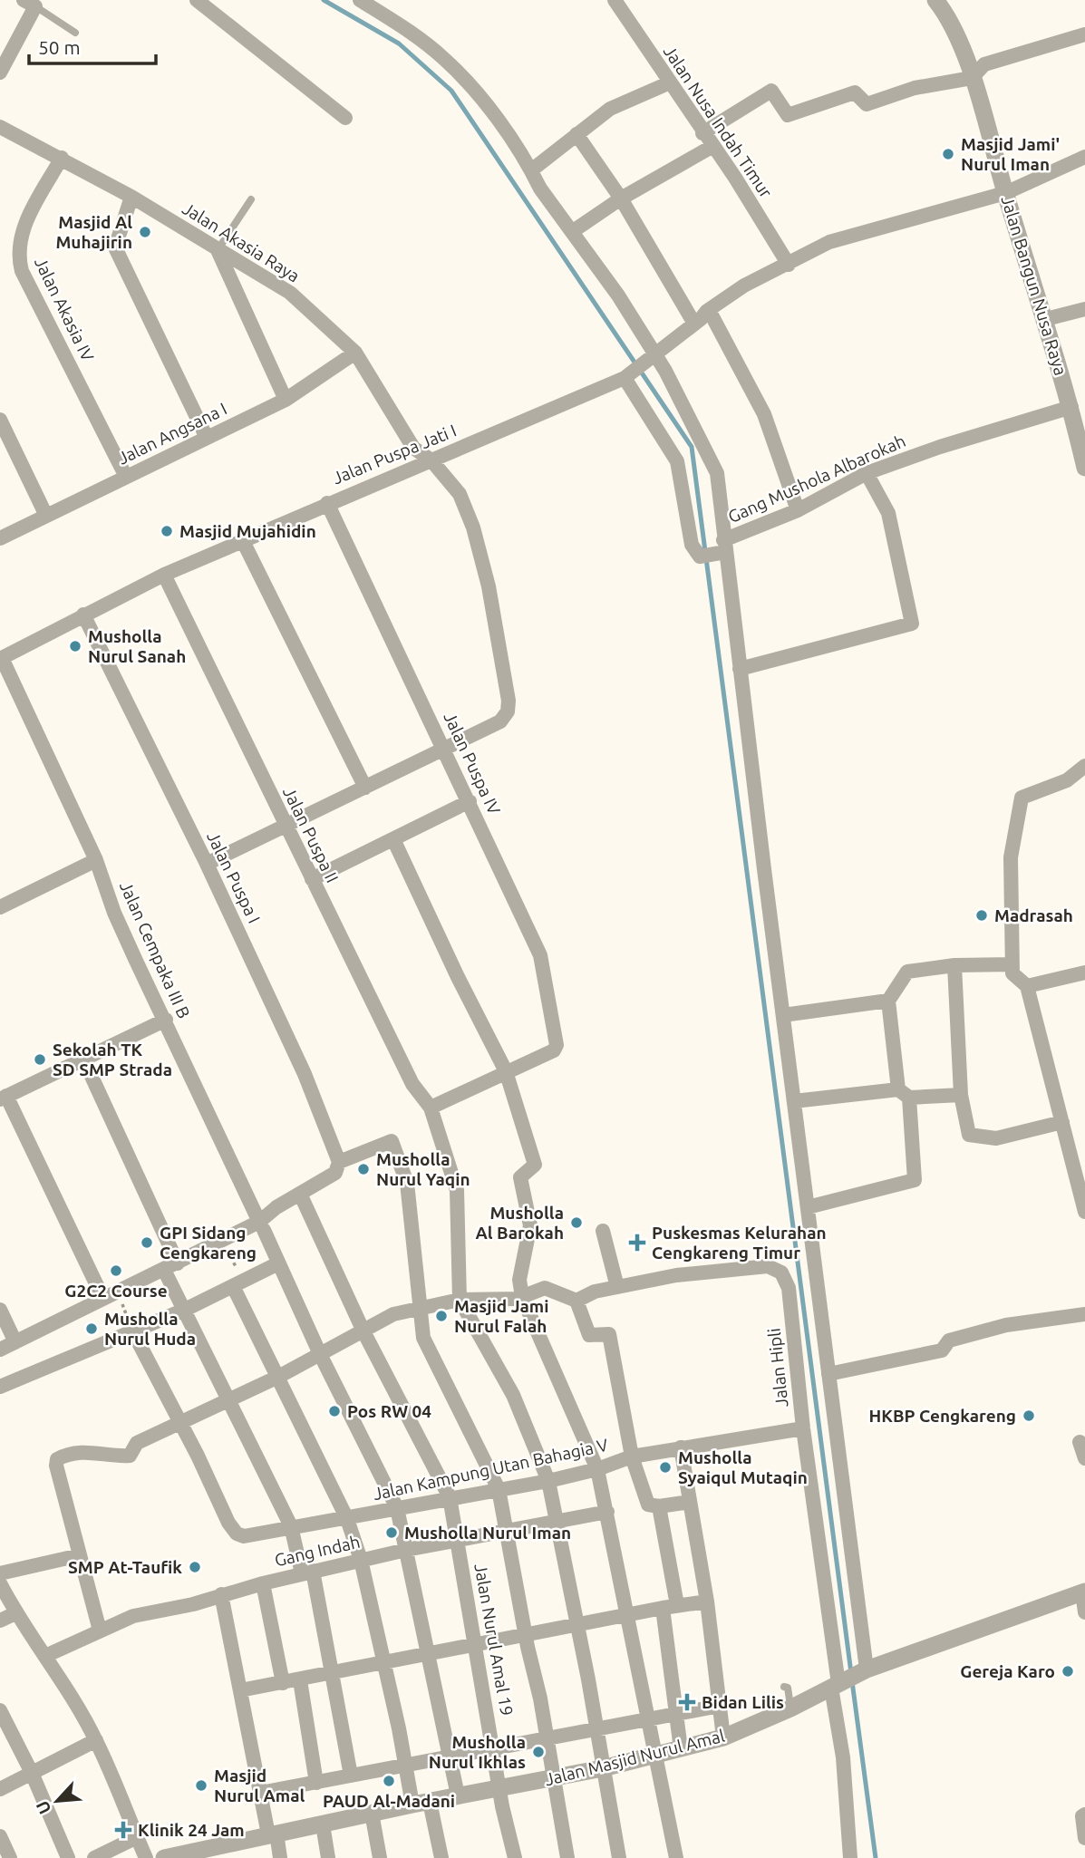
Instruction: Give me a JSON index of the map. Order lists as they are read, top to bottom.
{
  "streets": {
    "street": [
      "Jalan Nusa Indah Timur",
      "Jalan Akasia Raya",
      "Jalan Bangun Nusa Raya",
      "Jalan Akasia IV",
      "Jalan Angsana I",
      "Jalan Puspa Jati I",
      "Gang Mushola Albarokah",
      "Jalan Puspa IV",
      "Jalan Puspa II",
      "Jalan Puspa I",
      "Jalan Cempaka III B",
      "Jalan Hipli",
      "Jalan Kampung Utan Bahagia V",
      "Gang Indah",
      "Jalan Nurul Amal 19",
      "Jalan Masjid Nurul Amal"
    ]
  },
  "crossings": [
    ["Jalan Nusa Indah Timur", "Jalan Puspa Jati I"],
    ["Jalan Akasia Raya", "Jalan Akasia IV"],
    ["Jalan Akasia Raya", "Jalan Angsana I"],
    ["Jalan Akasia Raya", "Jalan Puspa Jati I"],
    ["Jalan Akasia Raya", "Jalan Puspa IV"],
    ["Jalan Bangun Nusa Raya", "Jalan Puspa Jati I"],
    ["Jalan Bangun Nusa Raya", "Gang Mushola Albarokah"],
    ["Jalan Akasia IV", "Jalan Angsana I"],
    ["Jalan Puspa Jati I", "Gang Mushola Albarokah"],
    ["Jalan Puspa Jati I", "Jalan Puspa IV"],
    ["Jalan Puspa Jati I", "Jalan Puspa II"],
    ["Jalan Puspa Jati I", "Jalan Puspa I"],
    ["Jalan Puspa Jati I", "Jalan Cempaka III B"],
    ["Jalan Cempaka III B", "Jalan Kampung Utan Bahagia V"],
    ["Jalan Cempaka III B", "Gang Indah"],
    ["Jalan Cempaka III B", "Jalan Masjid Nurul Amal"],
    ["Jalan Hipli", "Jalan Kampung Utan Bahagia V"],
    ["Jalan Hipli", "Jalan Masjid Nurul Amal"],
    ["Jalan Kampung Utan Bahagia V", "Jalan Nurul Amal 19"],
    ["Gang Indah", "Jalan Nurul Amal 19"],
    ["Jalan Nurul Amal 19", "Jalan Masjid Nurul Amal"]
  ],
  "places": {
    "other": [
      "Masjid Jami' Nurul Iman",
      "Masjid Al Muhajirin",
      "Masjid Mujahidin",
      "Musholla Nurul Sanah",
      "Madrasah",
      "Sekolah TK SD SMP Strada",
      "Musholla Nurul Yaqin",
      "Musholla Al Barokah",
      "GPI Sidang Cengkareng",
      "G2C2 Course",
      "Masjid Jami Nurul Falah",
      "Musholla Nurul Huda",
      "Pos RW 04",
      "HKBP Cengkareng",
      "Musholla Syaiqul Mutaqin",
      "Musholla Nurul Iman",
      "SMP At-Taufik",
      "Gereja Karo",
      "Musholla Nurul Ikhlas",
      "PAUD Al-Madani",
      "Masjid Nurul Amal"
    ],
    "health": ["Puskesmas Kelurahan Cengkareng Timur", "Bidan Lilis", "Klinik 24 Jam"]
  },
  "scale_bar": "50 m",
  "north": "bottom left"
}
